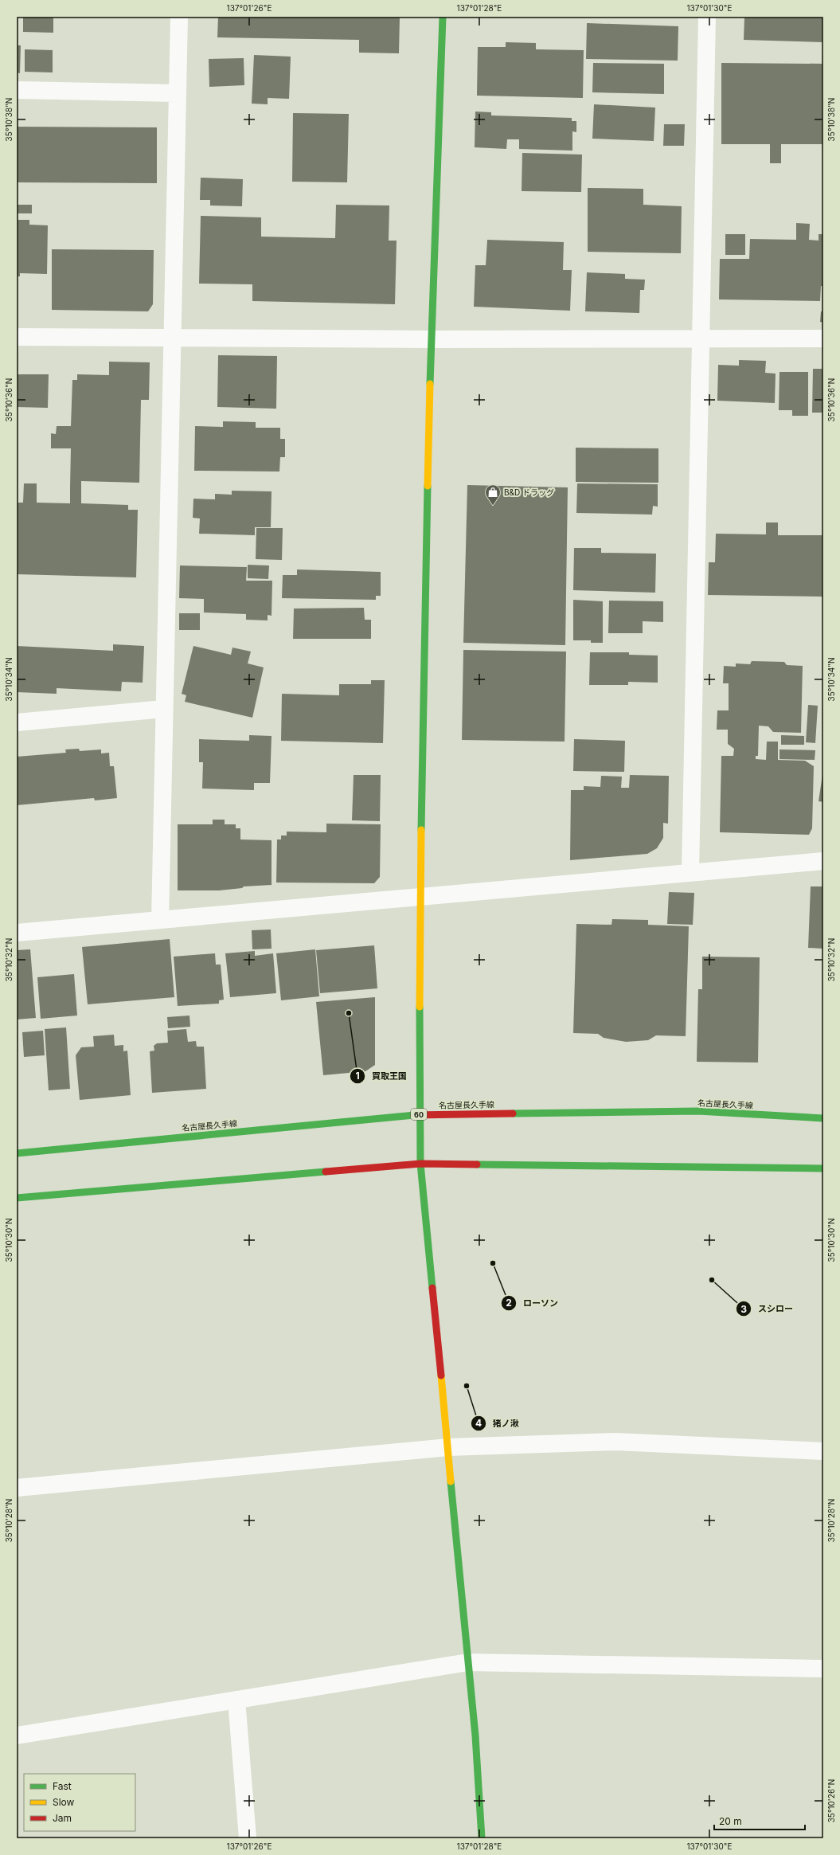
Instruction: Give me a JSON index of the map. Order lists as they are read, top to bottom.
{
  "streets": {
    "street": ["名古屋長久手線", "60"]
  },
  "places": {
    "shop": ["B&D ドラッグ"],
    "other": [
      "買取王国",
      "ローソン",
      "スシロー",
      "猪ノ湫"
    ]
  },
  "legend": ["Fast", "Slow", "Jam"],
  "scale_bar": "20 m",
  "coordinates": [
    "137°01'26\"E",
    "137°01'28\"E",
    "137°01'30\"E",
    "35°10'38\"N",
    "35°10'36\"N",
    "35°10'34\"N",
    "35°10'32\"N",
    "35°10'30\"N",
    "35°10'28\"N",
    "35°10'26\"N"
  ]
}
